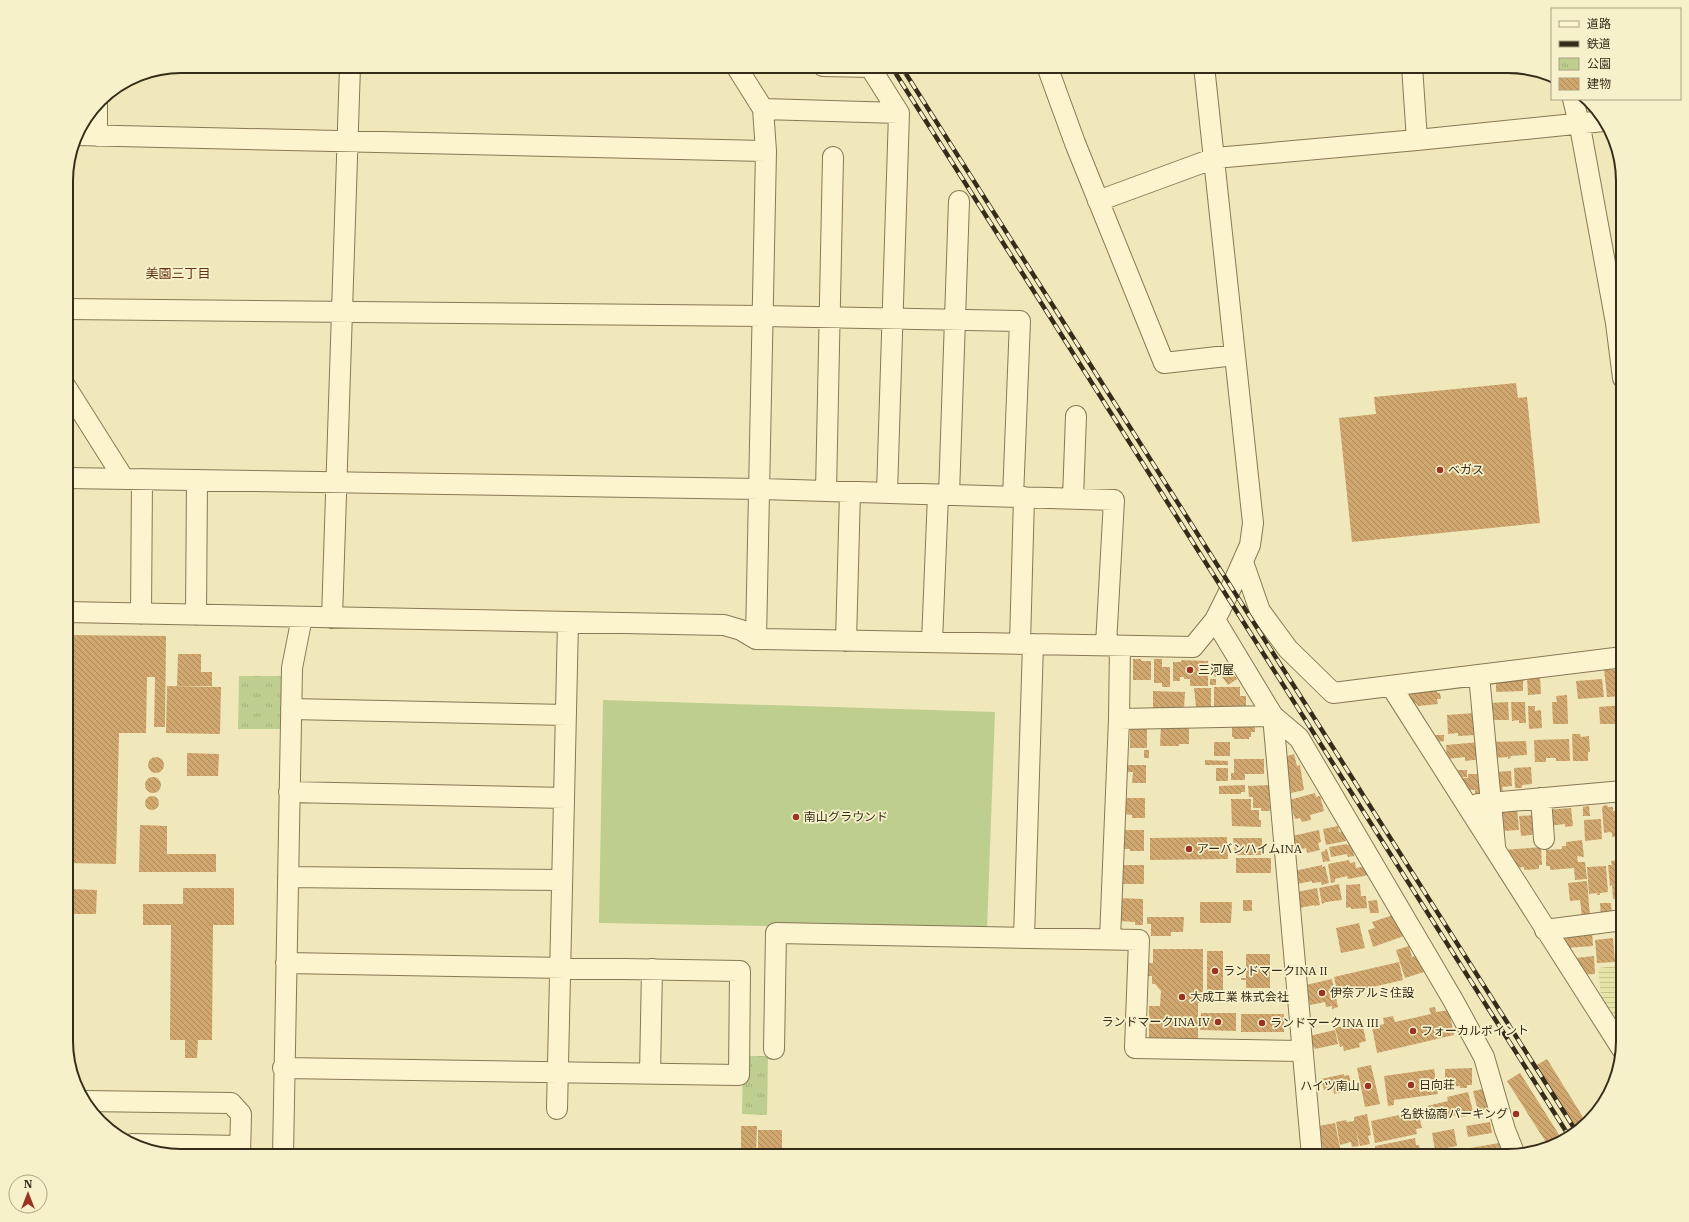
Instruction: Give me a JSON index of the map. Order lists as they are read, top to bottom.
{
  "districts": ["美園三丁目"],
  "places": [
    "ベガス",
    "三河屋",
    "南山グラウンド",
    "アーバンハイムINA",
    "ランドマークINA II",
    "伊奈アルミ住設",
    "大成工業 株式会社",
    "ランドマークINA IV",
    "ランドマークINA III",
    "フォーカルポイント",
    "日向荘",
    "ハイツ南山",
    "名鉄協商パーキング"
  ],
  "legend": [
    "道路",
    "鉄道",
    "公園",
    "建物"
  ],
  "north": "top"
}
